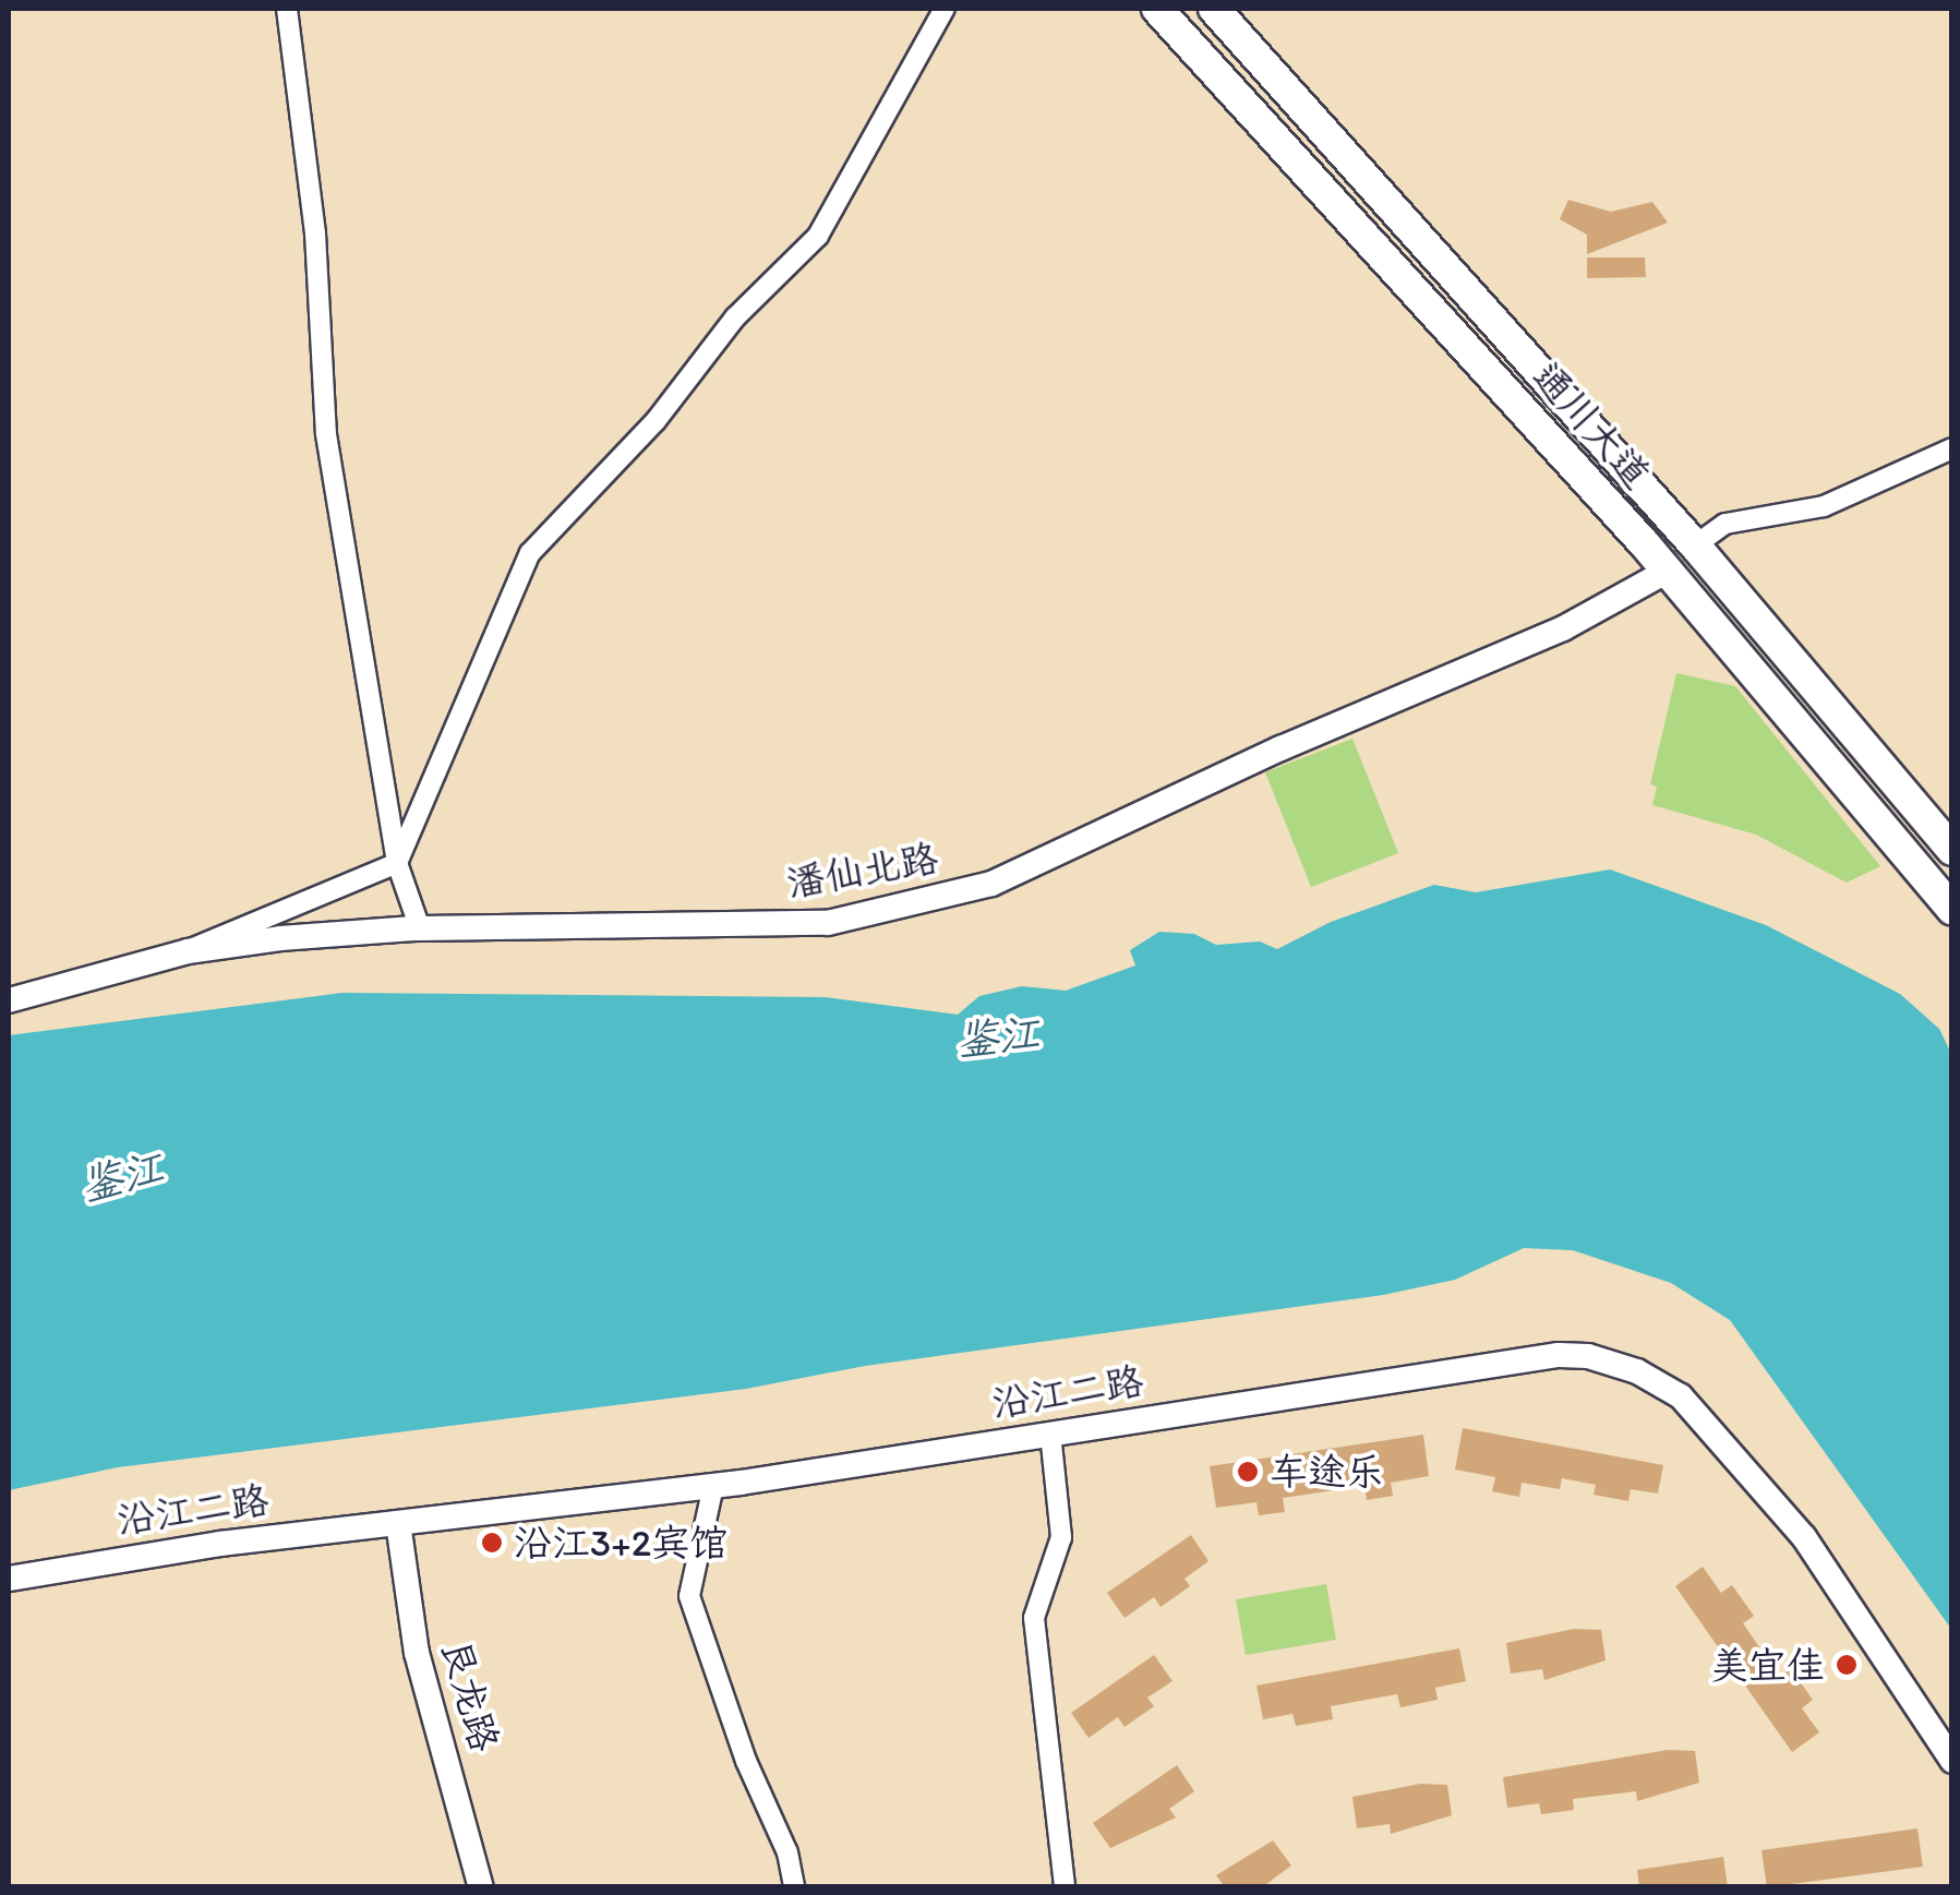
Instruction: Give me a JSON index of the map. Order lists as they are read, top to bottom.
{
  "streets": {
    "main road": ["通川大道"],
    "street": ["潘仙北路", "沿江二路", "艮龙路"]
  },
  "crossings": [
    ["通川大道", "潘仙北路"],
    ["沿江二路", "艮龙路"]
  ],
  "water": ["鉴江"],
  "places": ["车途乐", "沿江3+2宾馆", "美宜佳"]
}
